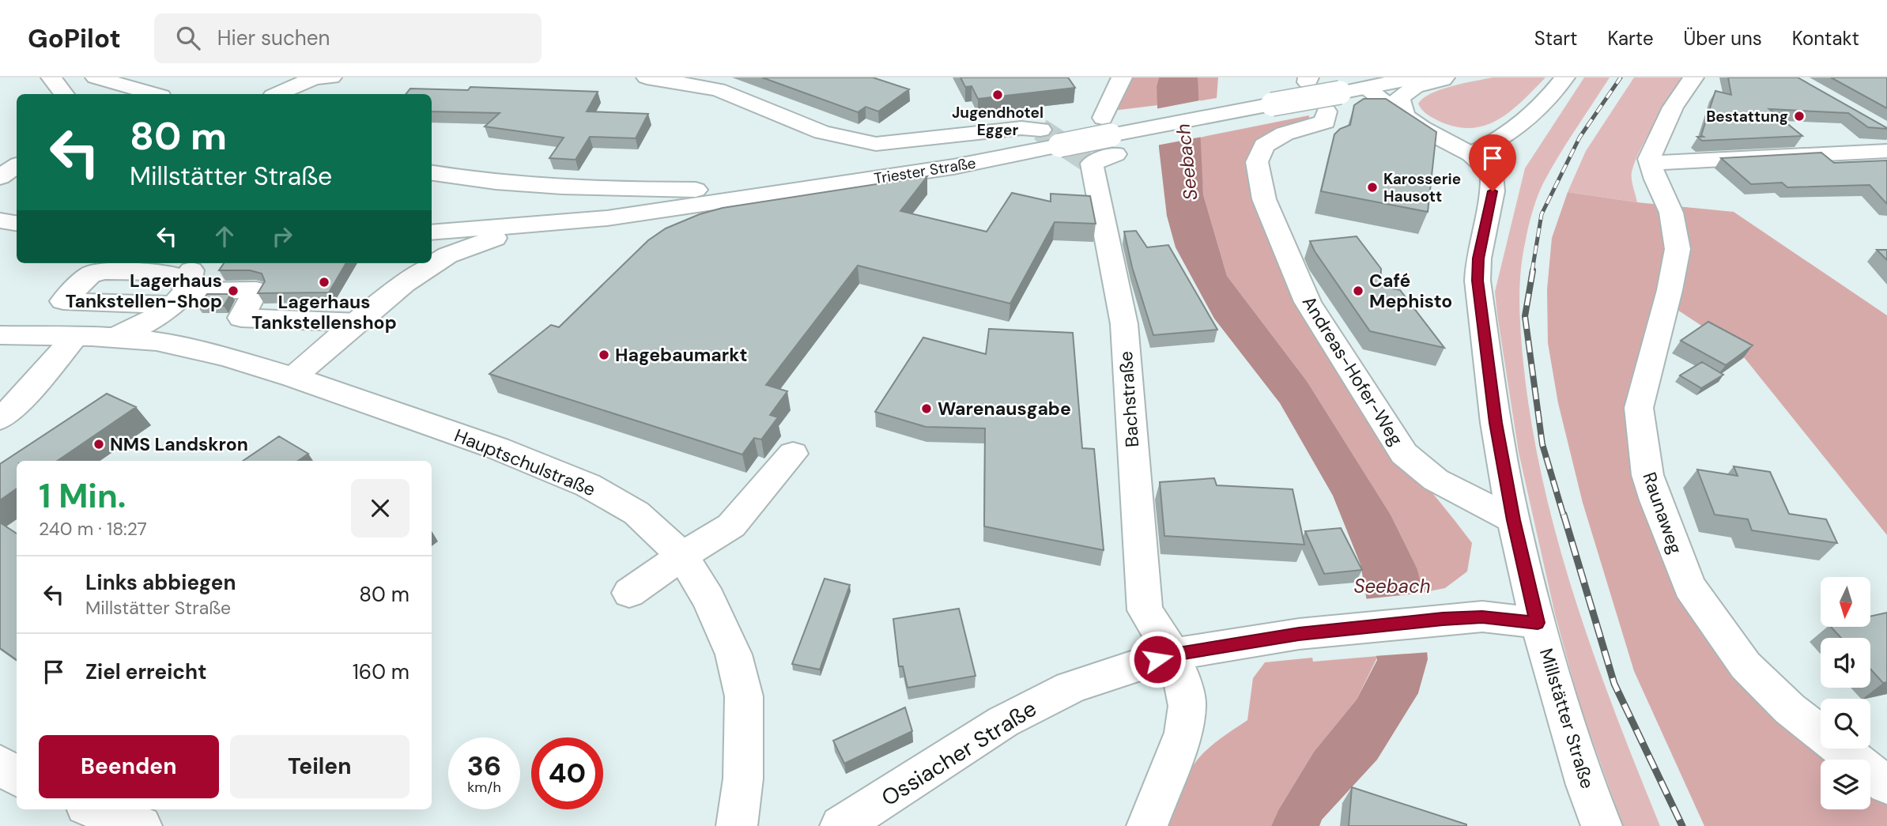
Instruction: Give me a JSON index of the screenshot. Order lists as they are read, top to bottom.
{
  "streets": {
    "street": [
      "Triester Straße",
      "Andreas-Hofer-Weg",
      "Bachstraße",
      "Hauptschulstraße",
      "Raunaweg",
      "Millstätter Straße",
      "Ossiacher Straße"
    ]
  },
  "crossings": [
    ["Triester Straße", "Andreas-Hofer-Weg"],
    ["Triester Straße", "Millstätter Straße"],
    ["Andreas-Hofer-Weg", "Millstätter Straße"],
    ["Bachstraße", "Ossiacher Straße"],
    ["Millstätter Straße", "Ossiacher Straße"]
  ],
  "water": ["Seebach"],
  "places": [
    "Jugendhotel Egger",
    "Bestattung",
    "Karosserie Hausott",
    "Lagerhaus Tankstellenshop",
    "Lagerhaus Tankstellen-Shop",
    "Café Mephisto",
    "Hagebaumarkt",
    "Warenausgabe",
    "NMS Landskron"
  ],
  "north": "bottom",
  "page": {
    "header": "GoPilot",
    "search": "Hier suchen",
    "nav": [
      "Start",
      "Karte",
      "Über uns",
      "Kontakt"
    ],
    "turn": ["80 m", "Millstätter Straße"],
    "heading": ["1 Min.", "240 m · 18:27"],
    "list": [
      {
        "name": "Links abbiegen",
        "note": "Millstätter Straße",
        "value": "80 m"
      },
      {
        "name": "Ziel erreicht",
        "value": "160 m"
      }
    ],
    "buttons": ["Beenden", "Teilen"],
    "speed": "36 km/h",
    "limit": "40"
  }
}
